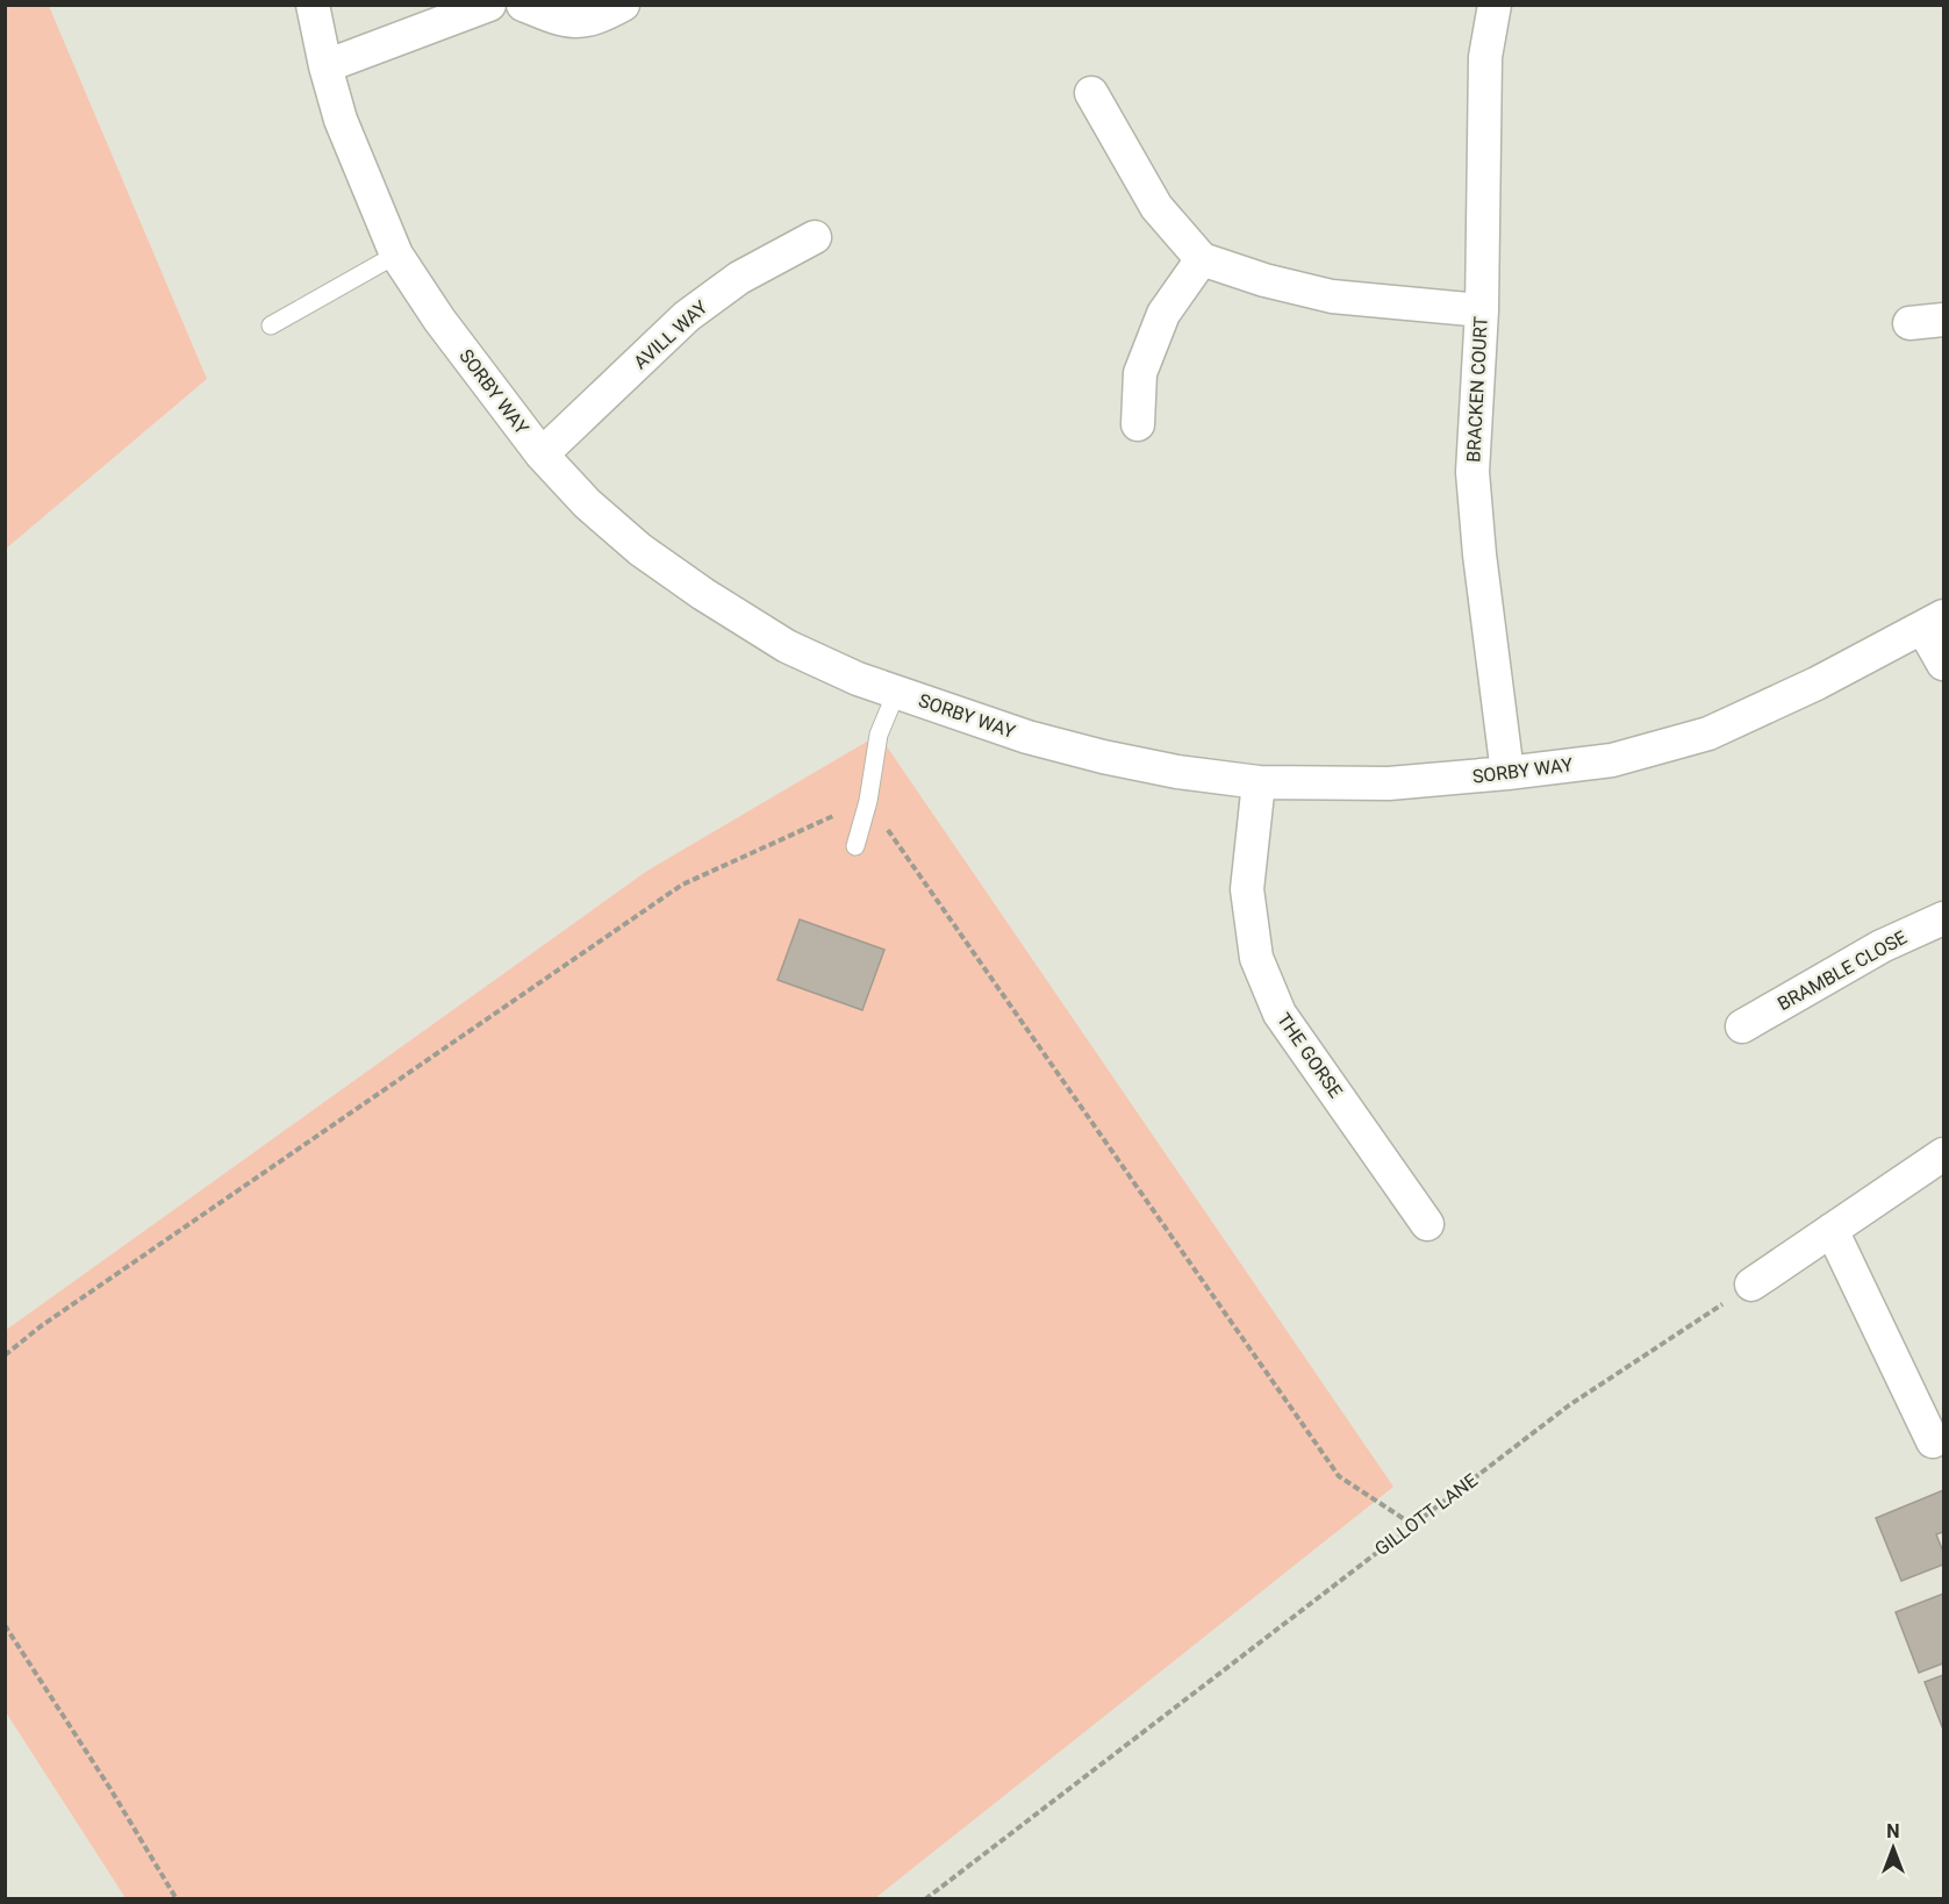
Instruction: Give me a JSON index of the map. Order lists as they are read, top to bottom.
{
  "streets": {
    "street": [
      "AVILL WAY",
      "BRACKEN COURT",
      "SORBY WAY",
      "BRAMBLE CLOSE",
      "THE GORSE"
    ],
    "path": ["GILLOTT LANE"]
  },
  "crossings": [
    ["AVILL WAY", "SORBY WAY"],
    ["BRACKEN COURT", "SORBY WAY"],
    ["SORBY WAY", "THE GORSE"]
  ],
  "north": "top"
}
